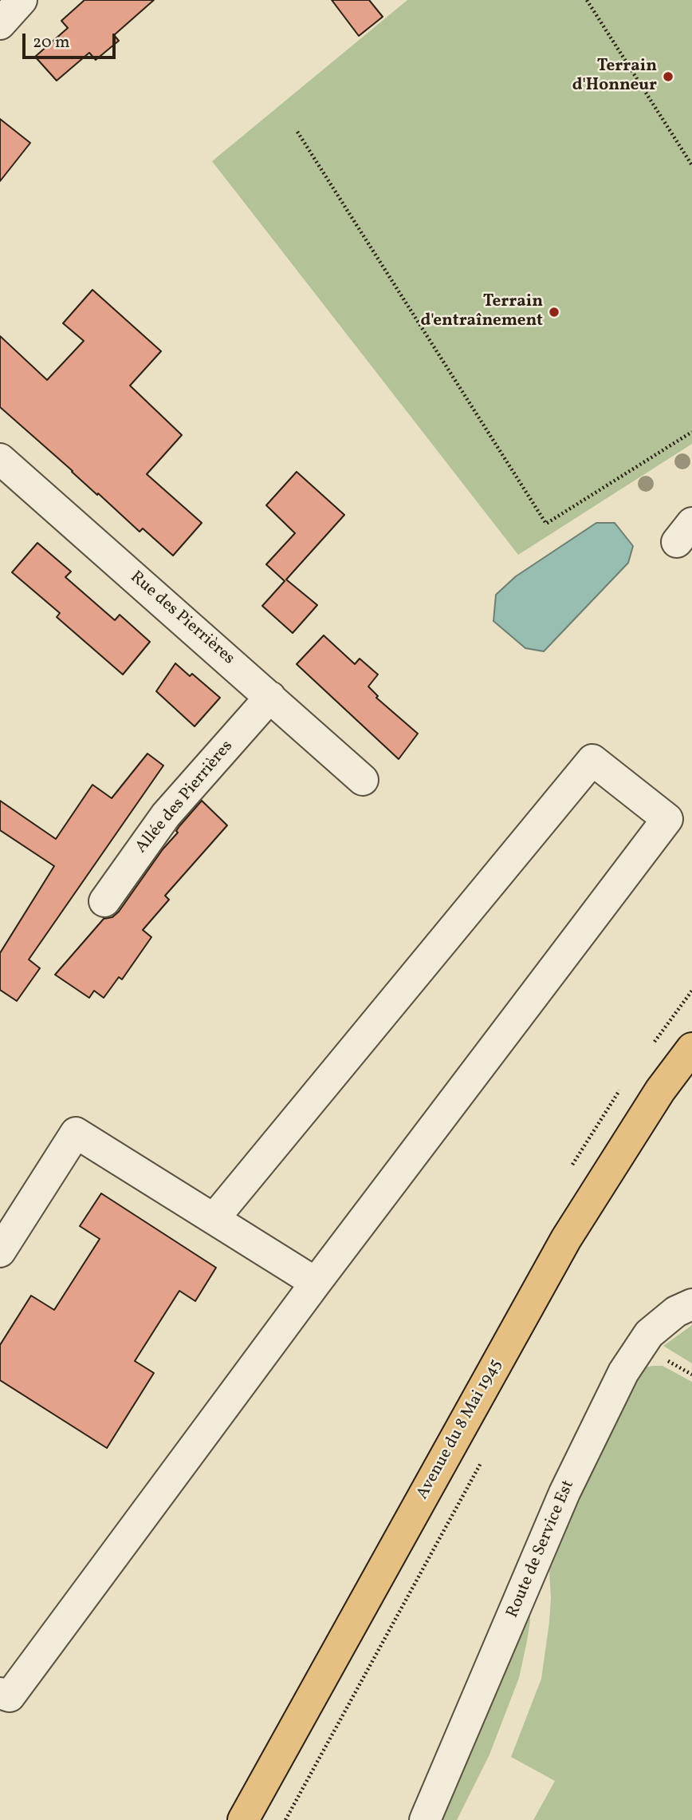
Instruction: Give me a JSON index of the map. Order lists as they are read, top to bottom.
{
  "streets": {
    "main road": ["Avenue du 8 Mai 1945"],
    "street": ["Rue des Pierrières", "Allée des Pierrières", "Route de Service Est"]
  },
  "crossings": [
    ["Rue des Pierrières", "Allée des Pierrières"]
  ],
  "places": ["Terrain d'Honneur", "Terrain d'entraînement"],
  "scale_bar": "20 m"
}
